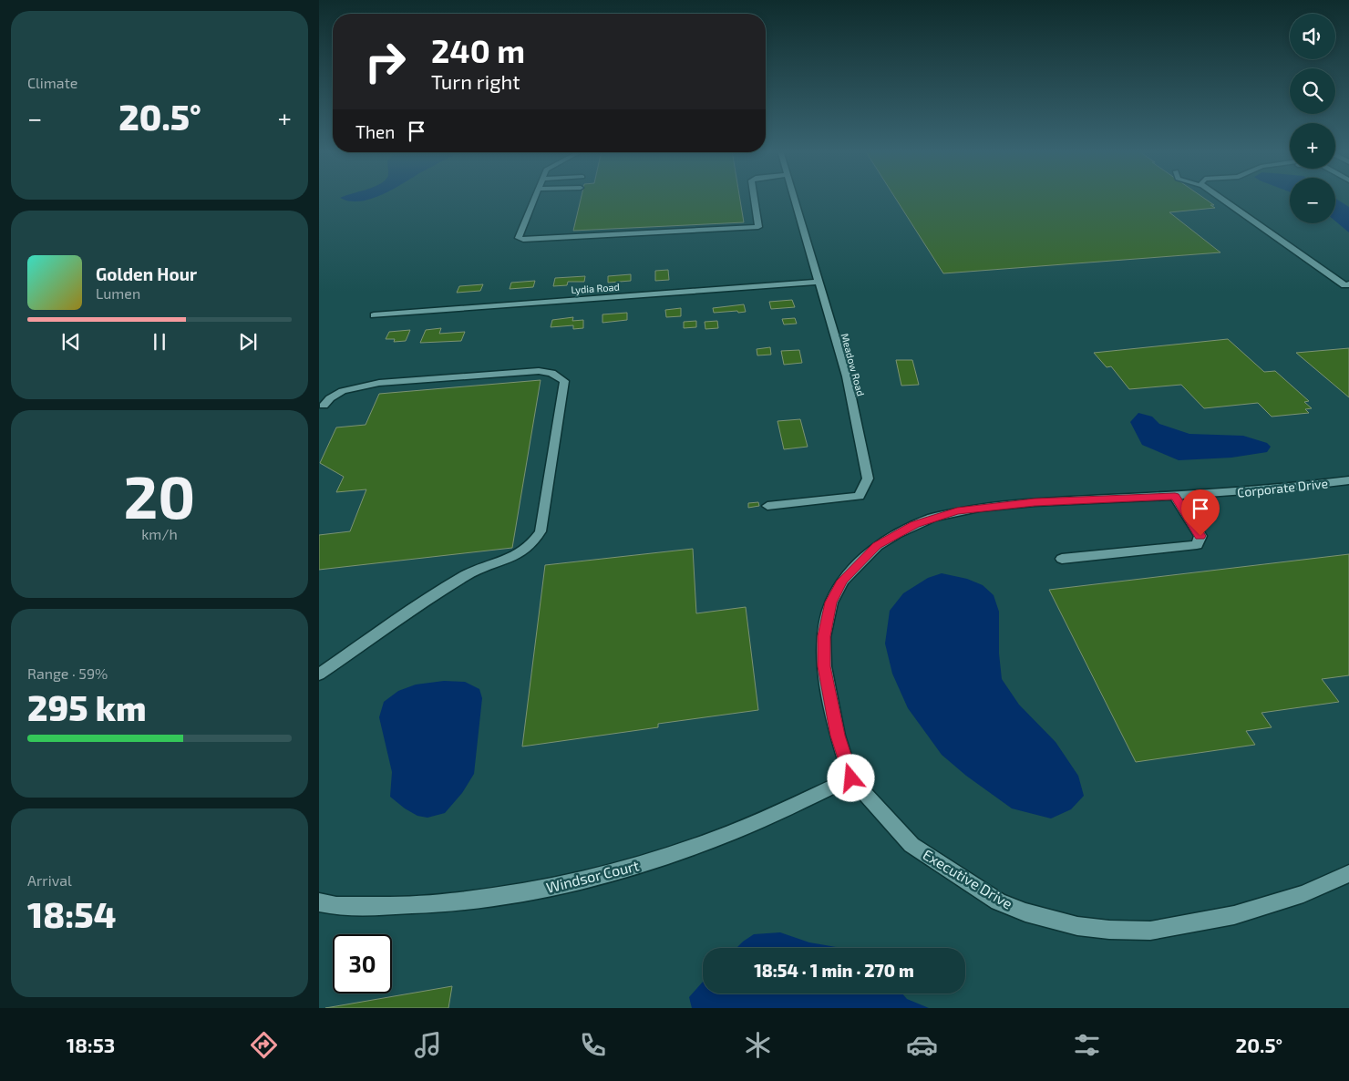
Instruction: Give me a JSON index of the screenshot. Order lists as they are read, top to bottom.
{
  "streets": {
    "street": [
      "Lydia Road",
      "Meadow Road",
      "Corporate Drive",
      "Windsor Court",
      "Executive Drive"
    ]
  },
  "crossings": [
    ["Lydia Road", "Meadow Road"],
    ["Corporate Drive", "Windsor Court"],
    ["Corporate Drive", "Executive Drive"],
    ["Windsor Court", "Executive Drive"]
  ],
  "page": {
    "tile": [
      "Climate",
      ["20", "km/h"],
      ["Range · 59%", "295 km"],
      ["Arrival", "18:54"]
    ],
    "map_buttons": ["+", "−"],
    "turn": ["240 m", "Turn right"],
    "heat": ["−", "20.5°", "+"],
    "then": "Then",
    "song": ["Golden Hour", "Lumen"],
    "limit": "30",
    "trip": "18:54 · 1 min · 270 m",
    "tabs": ["18:53", "20.5°"]
  }
}
